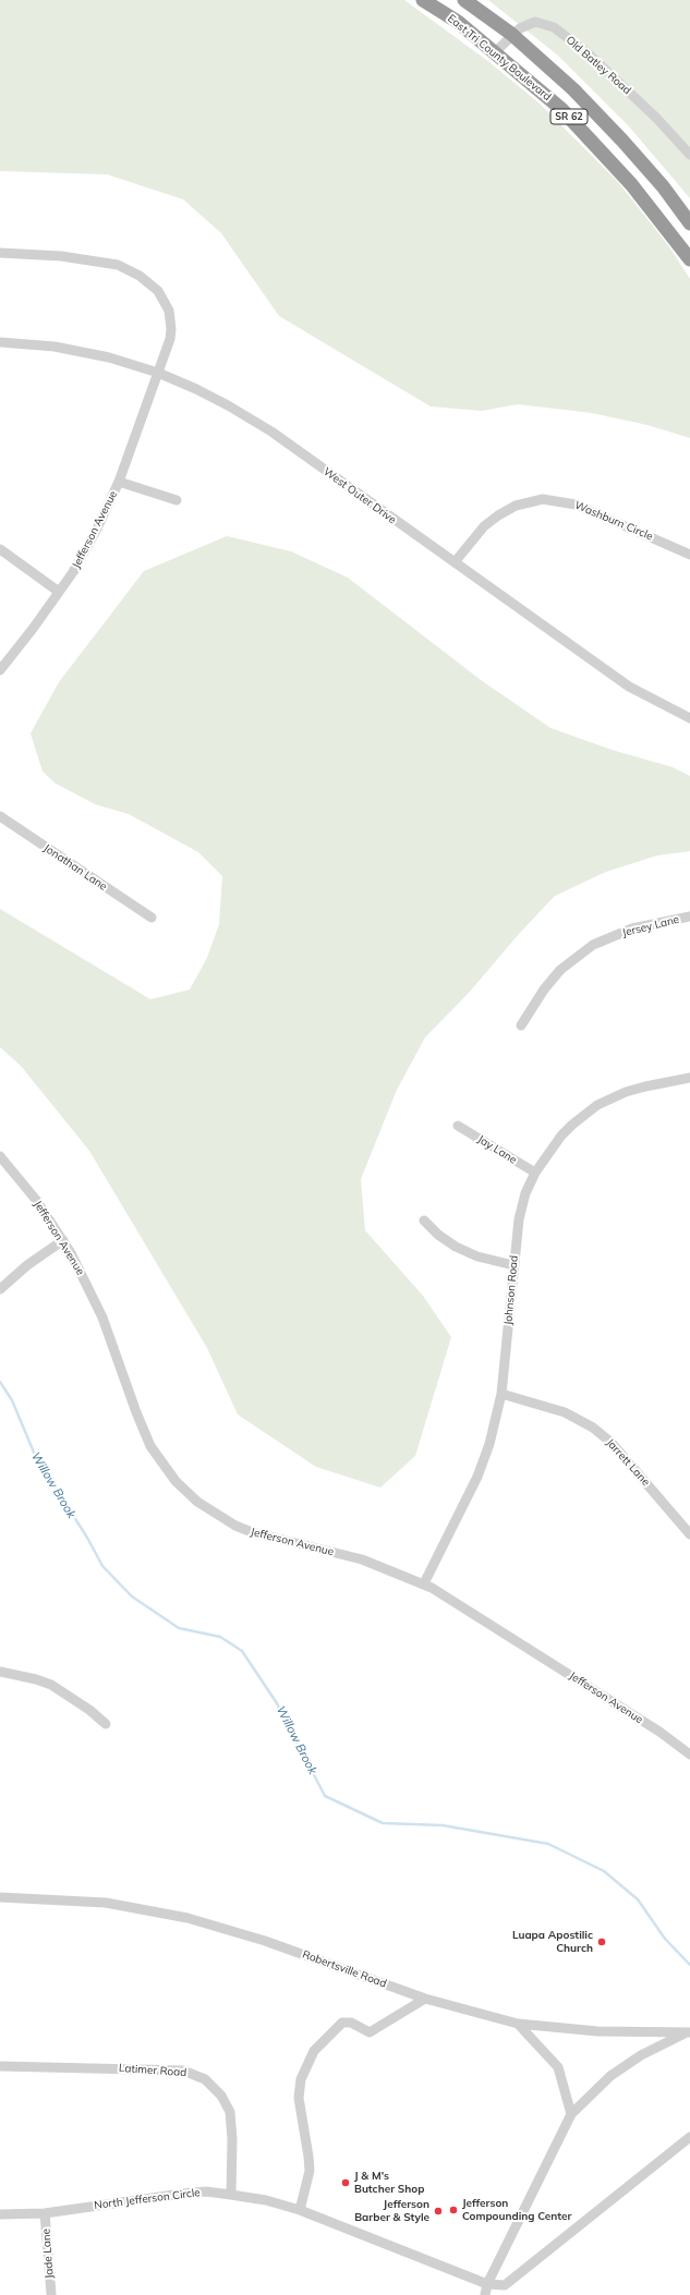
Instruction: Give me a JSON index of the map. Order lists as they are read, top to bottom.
{
  "streets": {
    "highway": ["East Tri County Boulevard", "SR 62"],
    "street": [
      "Old Batley Road",
      "West Outer Drive",
      "Washburn Circle",
      "Jefferson Avenue",
      "Jonathan Lane",
      "Jersey Lane",
      "Jay Lane",
      "Johnson Road",
      "Jarrett Lane",
      "Robertsville Road",
      "Latimer Road",
      "North Jefferson Circle",
      "Jade Lane"
    ]
  },
  "crossings": [
    ["East Tri County Boulevard", "Old Batley Road"],
    ["West Outer Drive", "Washburn Circle"],
    ["West Outer Drive", "Jefferson Avenue"],
    ["Jefferson Avenue", "Johnson Road"],
    ["Jay Lane", "Johnson Road"],
    ["Johnson Road", "Jarrett Lane"],
    ["Latimer Road", "North Jefferson Circle"],
    ["North Jefferson Circle", "Jade Lane"]
  ],
  "water": ["Willow Brook"],
  "places": [
    "Luapa Apostilic Church",
    "J & M's Butcher Shop",
    "Jefferson Compounding Center",
    "Jefferson Barber & Style"
  ]
}
